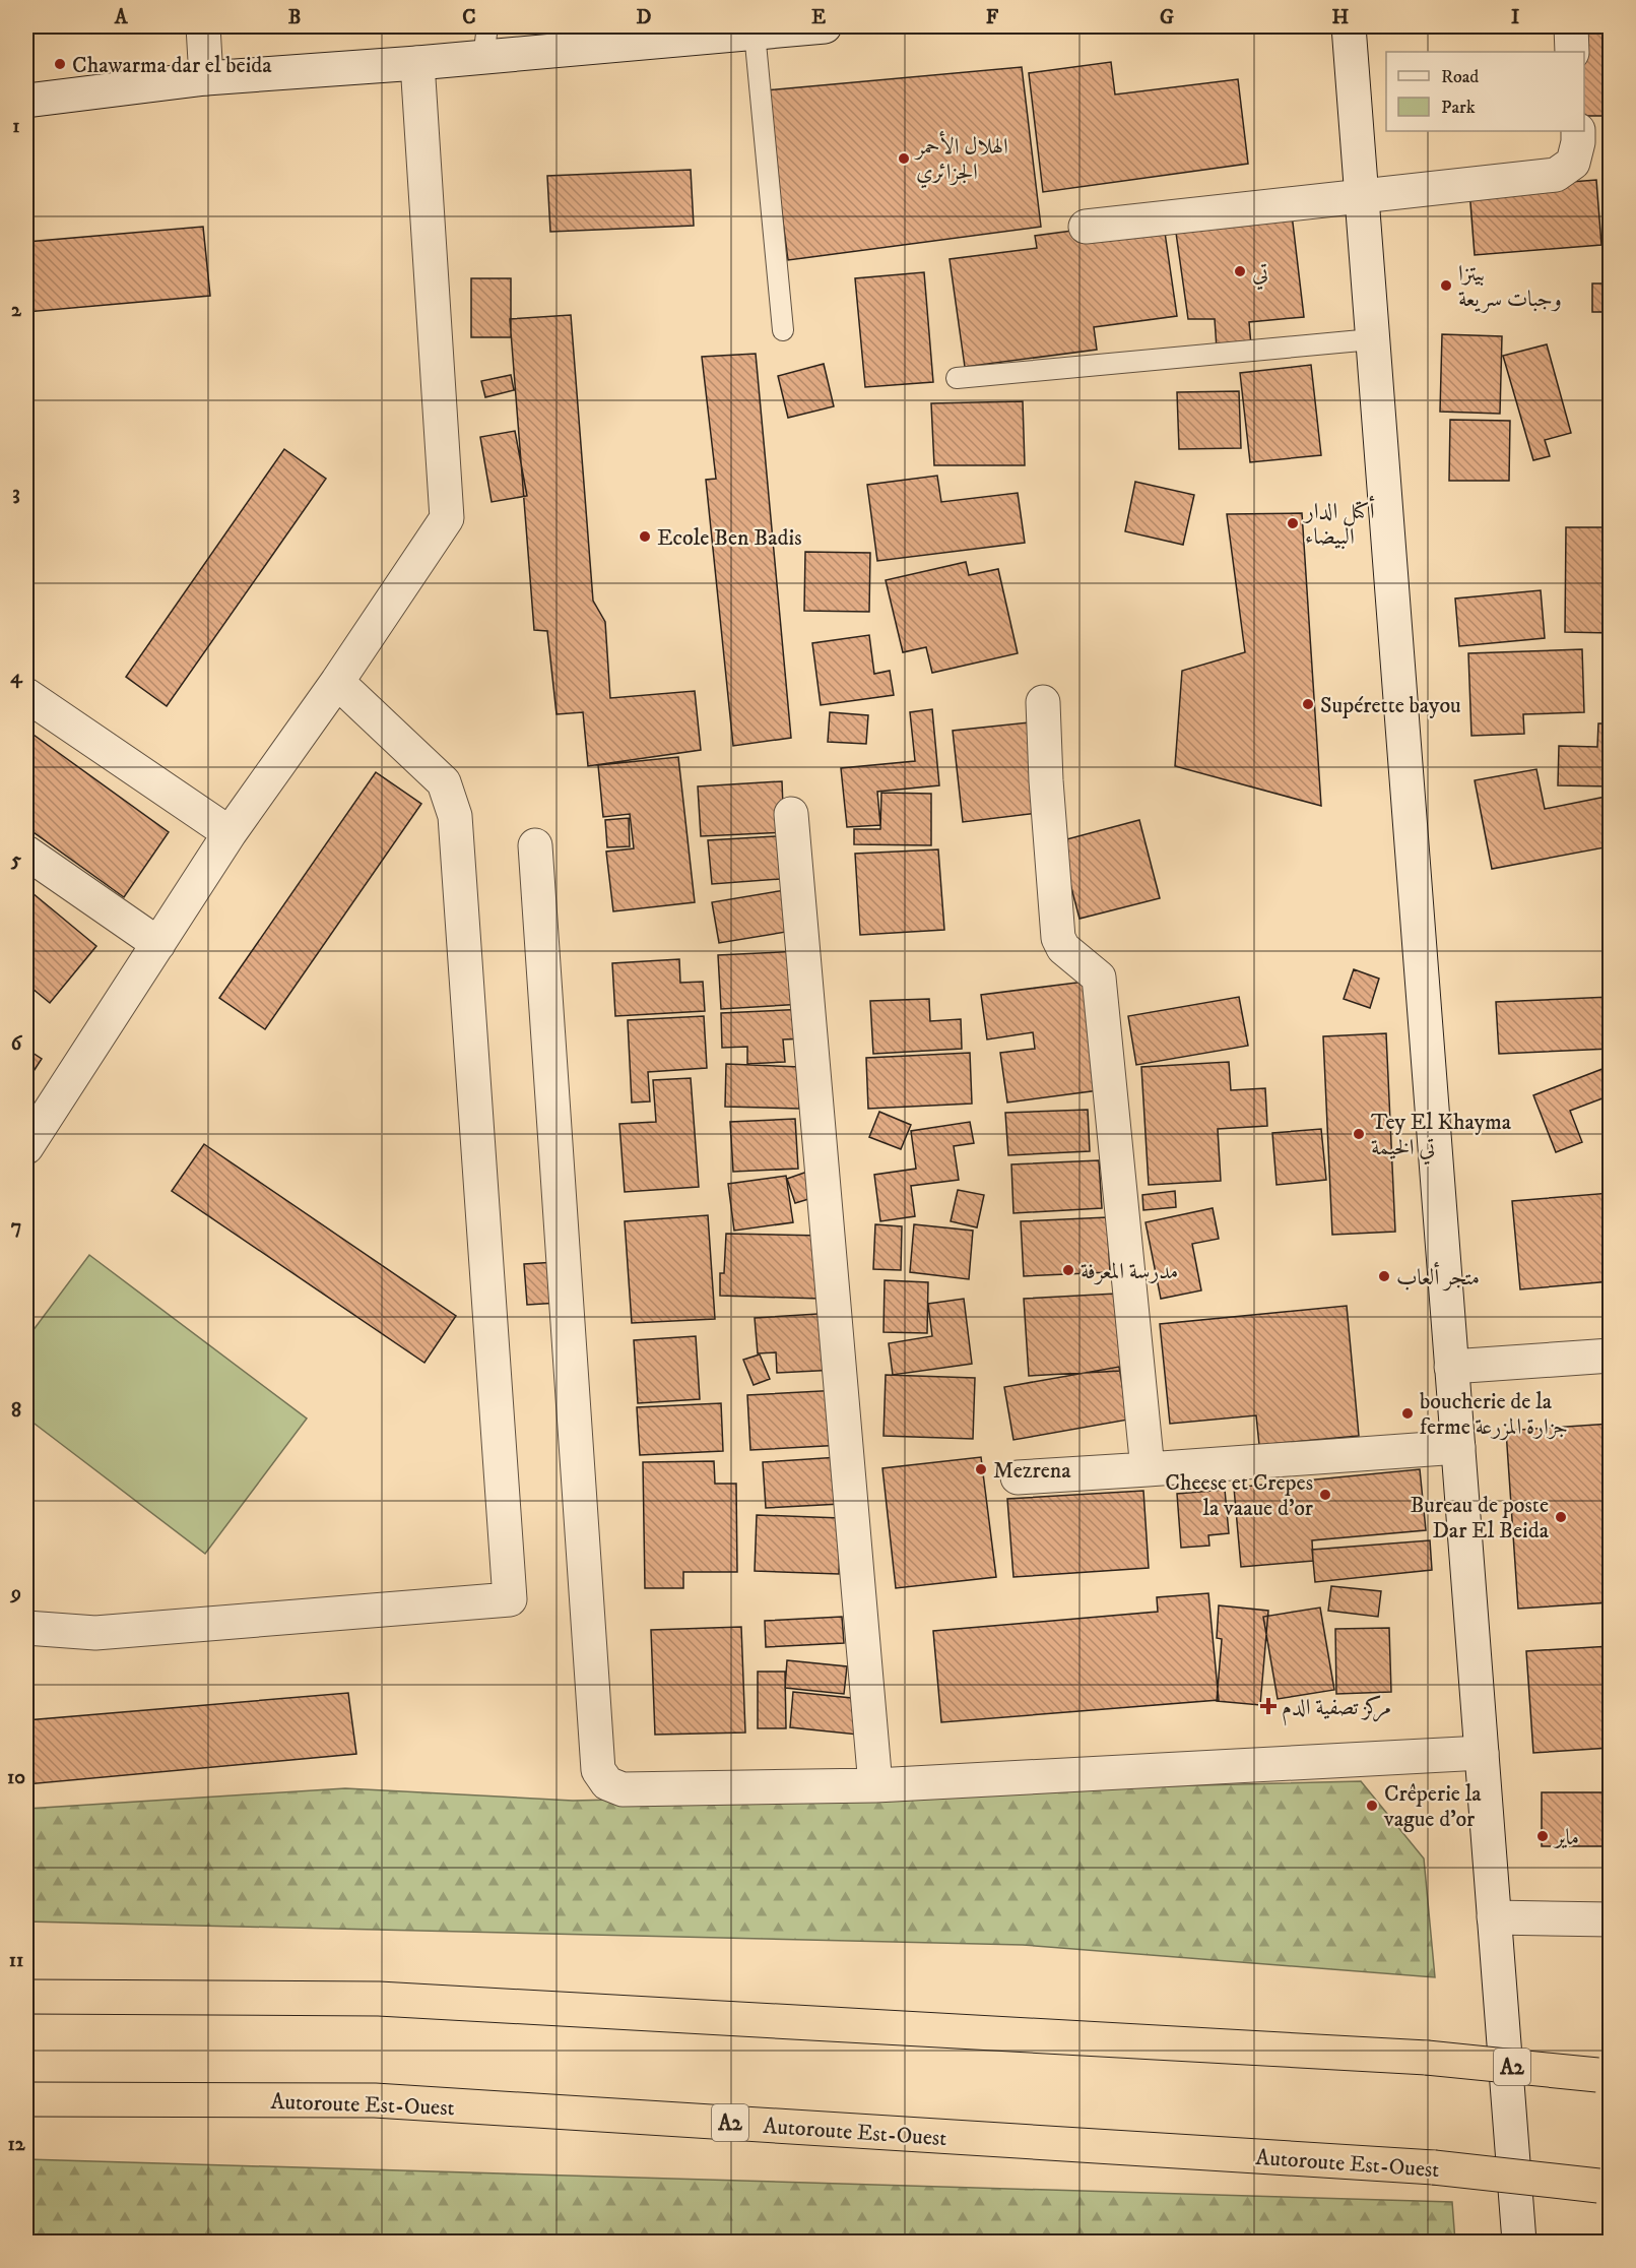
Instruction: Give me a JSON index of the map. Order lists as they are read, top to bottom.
{
  "streets": {
    "highway": ["A2", "Autoroute Est-Ouest"]
  },
  "places": {
    "other": [
      "Chawarma dar el beida",
      "الهلال الأحمر الجزائري",
      "تي",
      "بيتزا وجبات سريعة",
      "أكتل الدار البيضاء",
      "Ecole Ben Badis",
      "Supérette bayou",
      "Tey El Khayma تي الخيمة",
      "مدرسة المعرفة",
      "متجر ألعاب",
      "boucherie de la ferme جزارة المزرعة",
      "Mezrena",
      "Cheese et Crepes la vaaue d'or",
      "Bureau de poste Dar El Beida",
      "Crêperie la vague d'or",
      "ماير"
    ],
    "health": ["مركز تصفية الدم"]
  },
  "legend": ["Road", "Park"],
  "grid": {
    "columns": [
      "A",
      "B",
      "C",
      "D",
      "E",
      "F",
      "G",
      "H",
      "I"
    ],
    "rows": [
      "1",
      "2",
      "3",
      "4",
      "5",
      "6",
      "7",
      "8",
      "9",
      "10",
      "11",
      "12"
    ]
  }
}
